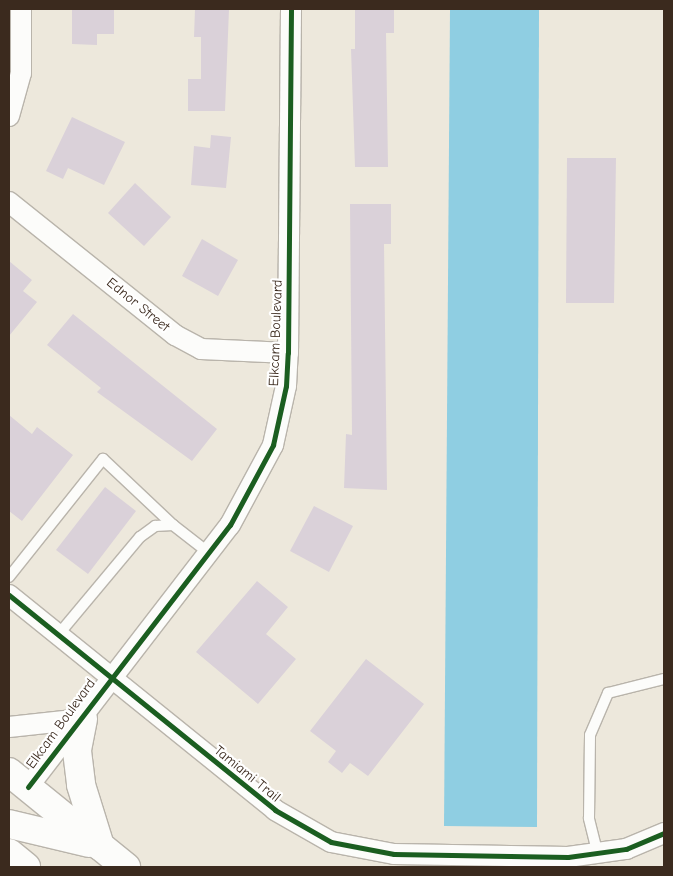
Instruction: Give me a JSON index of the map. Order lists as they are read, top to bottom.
{
  "streets": {
    "street": ["Ednor Street", "Elkcam Boulevard", "Tamiami Trail"]
  },
  "crossings": [
    ["Ednor Street", "Elkcam Boulevard"],
    ["Elkcam Boulevard", "Tamiami Trail"]
  ]
}
